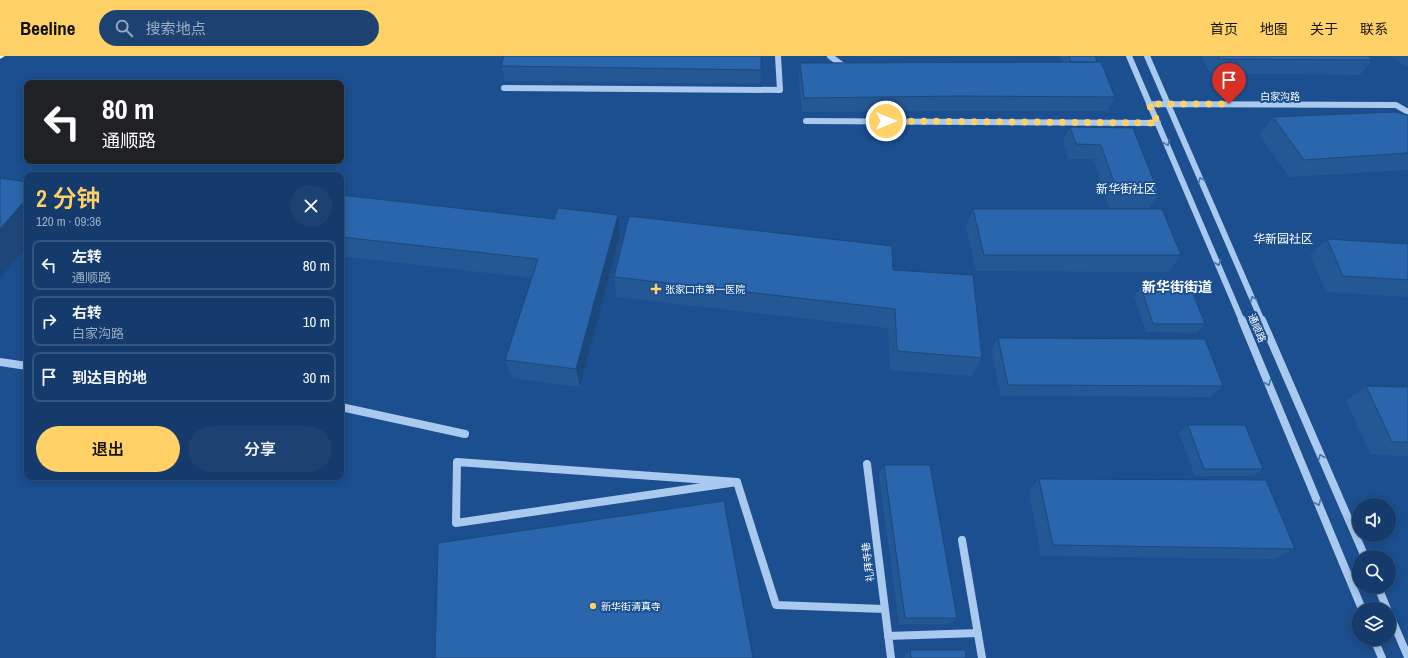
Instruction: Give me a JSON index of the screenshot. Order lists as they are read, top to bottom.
{
  "streets": {
    "street": ["白家沟路", "通顺路", "礼拜寺巷"]
  },
  "crossings": [
    ["白家沟路", "通顺路"]
  ],
  "districts": ["新华街社区", "华新园社区", "新华街街道"],
  "places": {
    "health": ["张家口市第一医院"],
    "other": ["新华街清真寺"]
  },
  "page": {
    "header": "Beeline",
    "search": "搜索地点",
    "nav": [
      "首页",
      "地图",
      "关于",
      "联系"
    ],
    "turn": ["80 m", "通顺路"],
    "heading": ["2 分钟", "120 m · 09:36"],
    "list": [
      {
        "name": "左转",
        "note": "通顺路",
        "value": "80 m"
      },
      {
        "name": "右转",
        "note": "白家沟路",
        "value": "10 m"
      },
      {
        "name": "到达目的地",
        "value": "30 m"
      }
    ],
    "buttons": ["退出", "分享"]
  }
}
